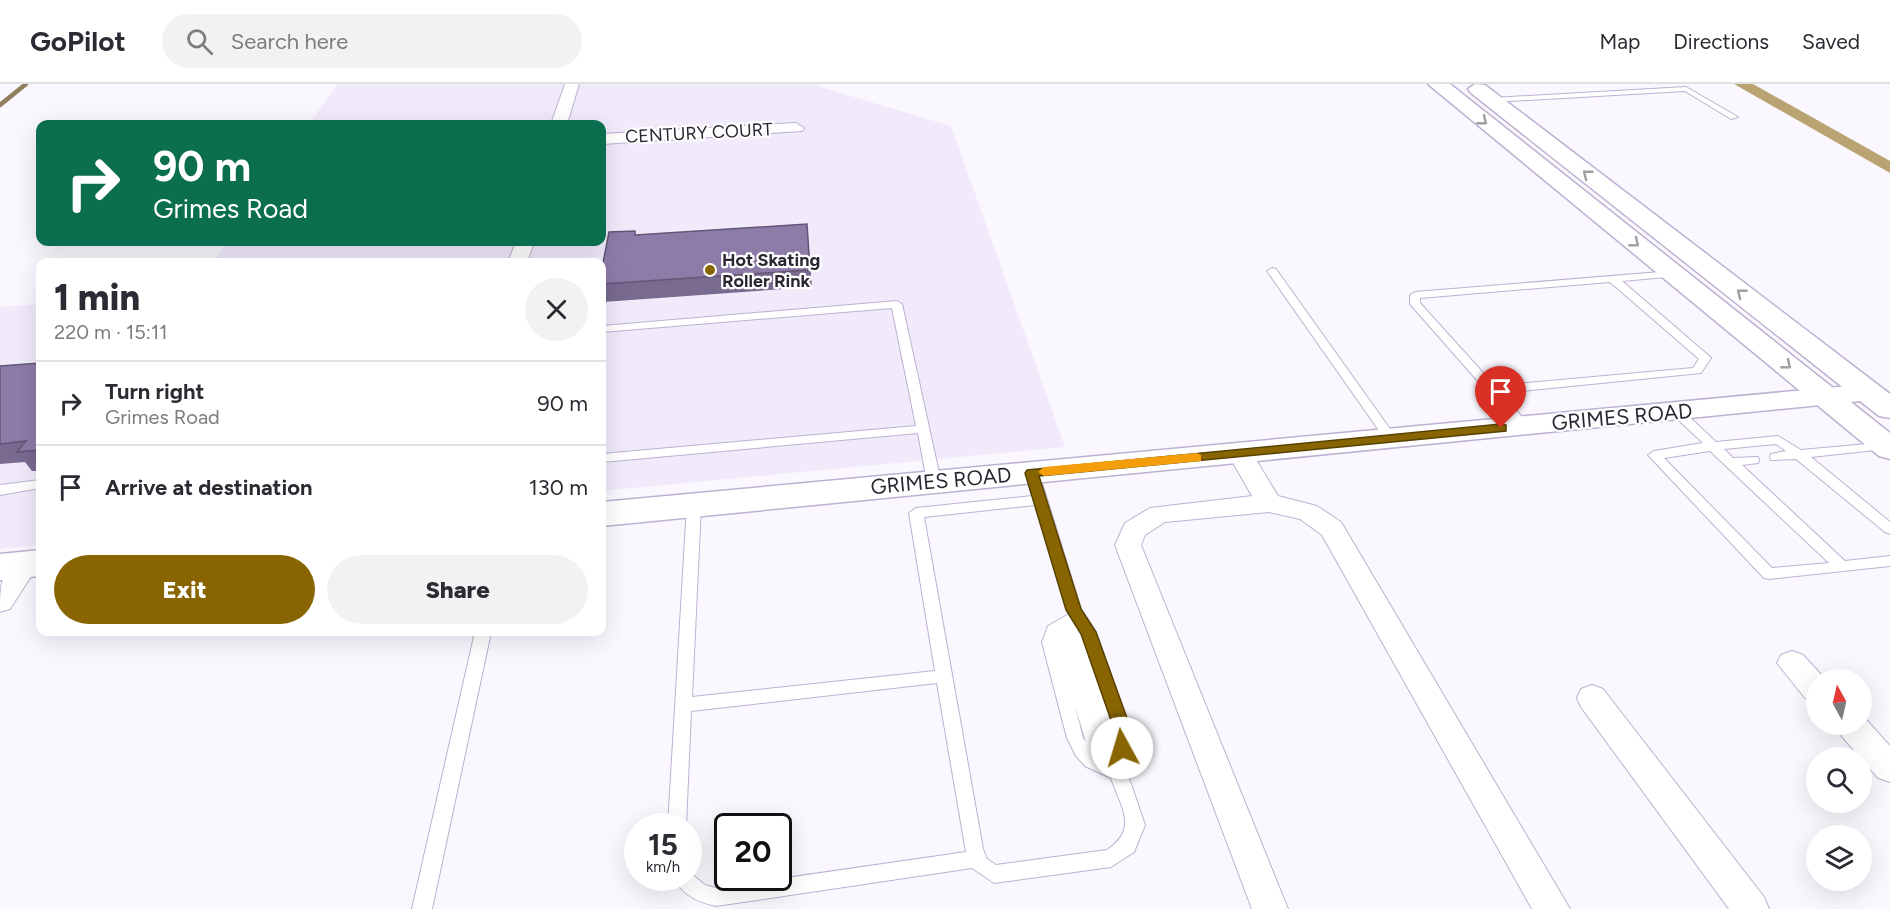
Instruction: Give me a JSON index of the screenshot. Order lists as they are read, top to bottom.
{
  "streets": {
    "main road": ["GRIMES ROAD"],
    "street": ["CENTURY COURT"]
  },
  "places": ["Hot Skating Roller Rink"],
  "north": "top",
  "page": {
    "header": "GoPilot",
    "search": "Search here",
    "nav": ["Map", "Directions", "Saved"],
    "turn": ["90 m", "Grimes Road"],
    "heading": ["1 min", "220 m · 15:11"],
    "list": [
      {
        "name": "Turn right",
        "note": "Grimes Road",
        "value": "90 m"
      },
      {
        "name": "Arrive at destination",
        "value": "130 m"
      }
    ],
    "buttons": ["Exit", "Share"],
    "speed": "15 km/h",
    "limit": "20"
  }
}
